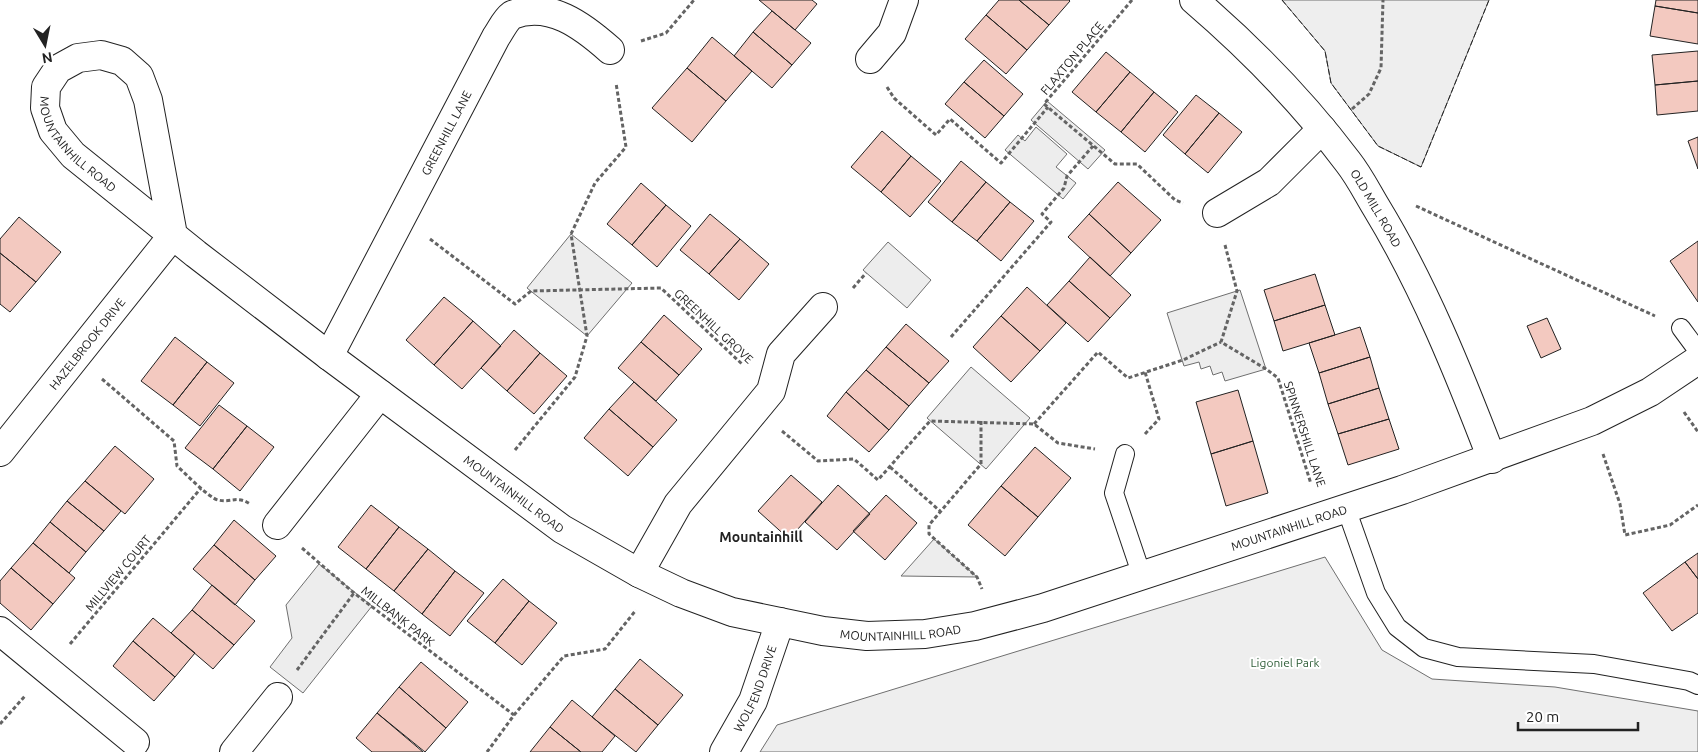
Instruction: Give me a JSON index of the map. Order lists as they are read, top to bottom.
{
  "streets": {
    "street": [
      "GREENHILL LANE",
      "MOUNTAINHILL ROAD",
      "OLD MILL ROAD",
      "HAZELBROOK DRIVE",
      "WOLFEND DRIVE"
    ],
    "path": [
      "FLAXTON PLACE",
      "GREENHILL GROVE",
      "SPINNERSHILL LANE",
      "MILLVIEW COURT",
      "MILLBANK PARK"
    ]
  },
  "crossings": [
    ["GREENHILL LANE", "MOUNTAINHILL ROAD"],
    ["GREENHILL LANE", "GREENHILL GROVE"],
    ["MOUNTAINHILL ROAD", "OLD MILL ROAD"],
    ["MOUNTAINHILL ROAD", "HAZELBROOK DRIVE"],
    ["MOUNTAINHILL ROAD", "SPINNERSHILL LANE"],
    ["MOUNTAINHILL ROAD", "WOLFEND DRIVE"]
  ],
  "districts": ["Mountainhill"],
  "parks": ["Ligoniel Park"],
  "scale_bar": "20 m",
  "north": "bottom"
}
